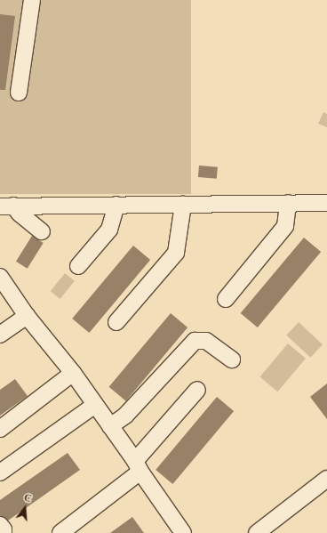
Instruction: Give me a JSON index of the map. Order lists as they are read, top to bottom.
{
  "north": "top"
}
